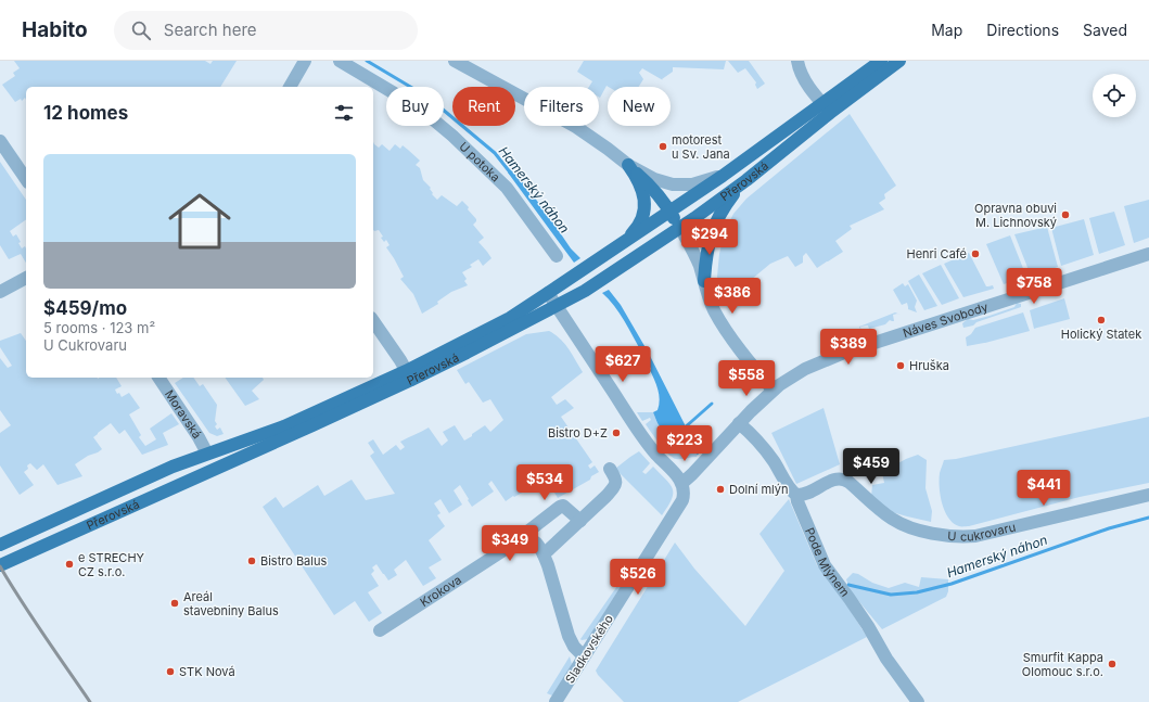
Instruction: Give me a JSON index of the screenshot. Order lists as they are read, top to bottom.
{
  "streets": {
    "main road": ["Přerovská"],
    "street": [
      "U potoka",
      "Náves Svobody",
      "Moravská",
      "U cukrovaru",
      "Pode Mlýnem",
      "Krokova",
      "Sladkovského"
    ]
  },
  "crossings": [
    ["Přerovská", "Moravská"],
    ["Náves Svobody", "Pode Mlýnem"],
    ["Náves Svobody", "Sladkovského"],
    ["U cukrovaru", "Pode Mlýnem"]
  ],
  "water": ["Hamerský náhon"],
  "places": [
    "motorest u Sv. Jana",
    "Opravna obuvi M. Lichnovský",
    "Henri Café",
    "Holický Statek",
    "Hruška",
    "Bistro D+Z",
    "Dolní mlýn",
    "Bistro Balus",
    "e STRECHY CZ s.r.o.",
    "Areál stavebniny Balus",
    "Smurfit Kappa Olomouc s.r.o.",
    "STK Nová"
  ],
  "page": {
    "header": "Habito",
    "search": "Search here",
    "nav": ["Map", "Directions", "Saved"],
    "chip": [
      "Buy",
      "Rent",
      "Filters",
      "New"
    ],
    "heading": "12 homes",
    "list": [
      {
        "name": "$459/mo",
        "note": "5 rooms · 123 m² · U Cukrovaru"
      }
    ],
    "price": [
      "$294",
      "$758",
      "$386",
      "$389",
      "$627",
      "$558",
      "$223",
      "$459",
      "$534",
      "$441",
      "$349",
      "$526"
    ]
  }
}
